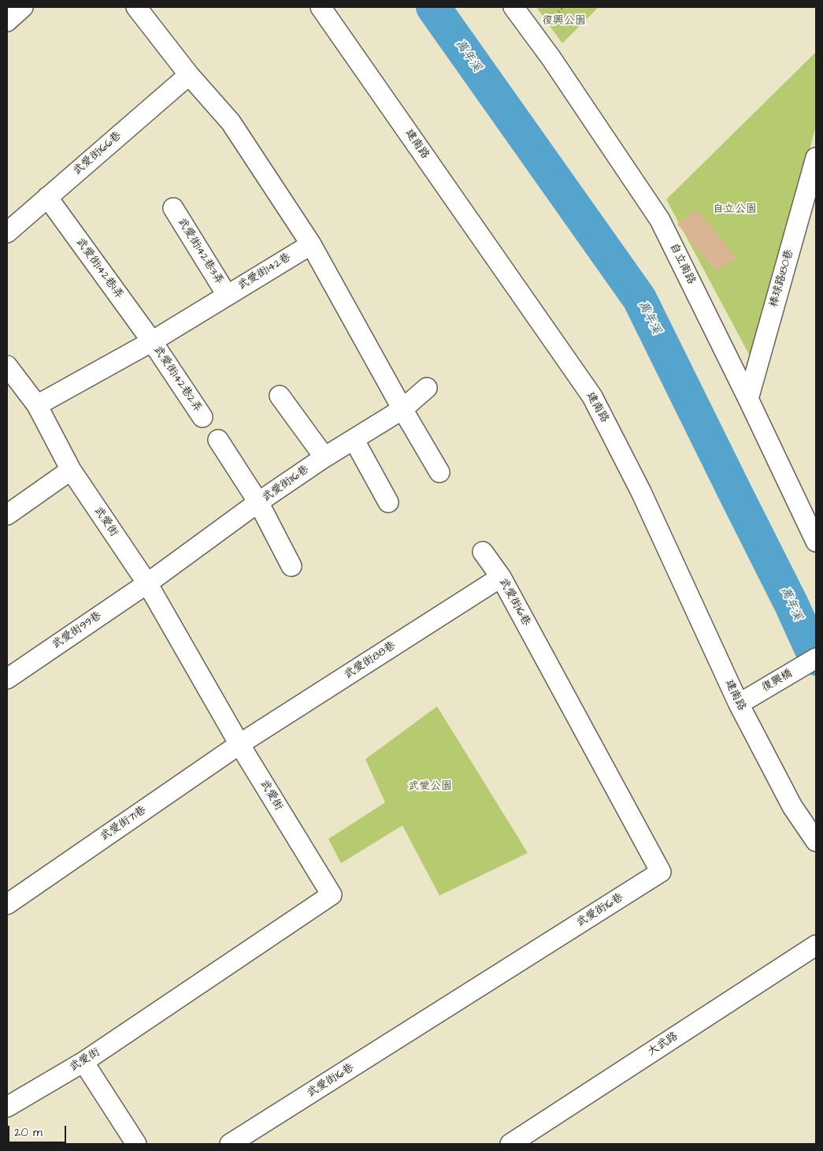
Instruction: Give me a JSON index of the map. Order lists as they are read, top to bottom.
{
  "streets": {
    "street": [
      "建南路",
      "武愛街166巷",
      "武愛街142巷3弄",
      "自立南路",
      "武愛街142巷1弄",
      "武愛街142巷",
      "棒球路180巷",
      "武愛街142巷2弄",
      "武愛街116巷",
      "武愛街",
      "武愛街16巷",
      "武愛街99巷",
      "武愛街88巷",
      "復興橋",
      "武愛街71巷",
      "大武路"
    ]
  },
  "crossings": [
    ["建南路", "復興橋"],
    ["武愛街166巷", "武愛街142巷1弄"],
    ["武愛街142巷3弄", "武愛街142巷"],
    ["自立南路", "棒球路180巷"],
    ["武愛街142巷1弄", "武愛街142巷"],
    ["武愛街142巷1弄", "武愛街142巷2弄"],
    ["武愛街142巷", "武愛街142巷2弄"],
    ["武愛街142巷", "武愛街"],
    ["武愛街116巷", "武愛街"],
    ["武愛街116巷", "武愛街99巷"],
    ["武愛街", "武愛街99巷"],
    ["武愛街", "武愛街88巷"],
    ["武愛街", "武愛街71巷"],
    ["武愛街16巷", "武愛街88巷"],
    ["武愛街88巷", "武愛街71巷"]
  ],
  "water": ["萬年溪"],
  "parks": ["復興公園", "自立公園", "武愛公園"],
  "scale_bar": "20 m"
}
